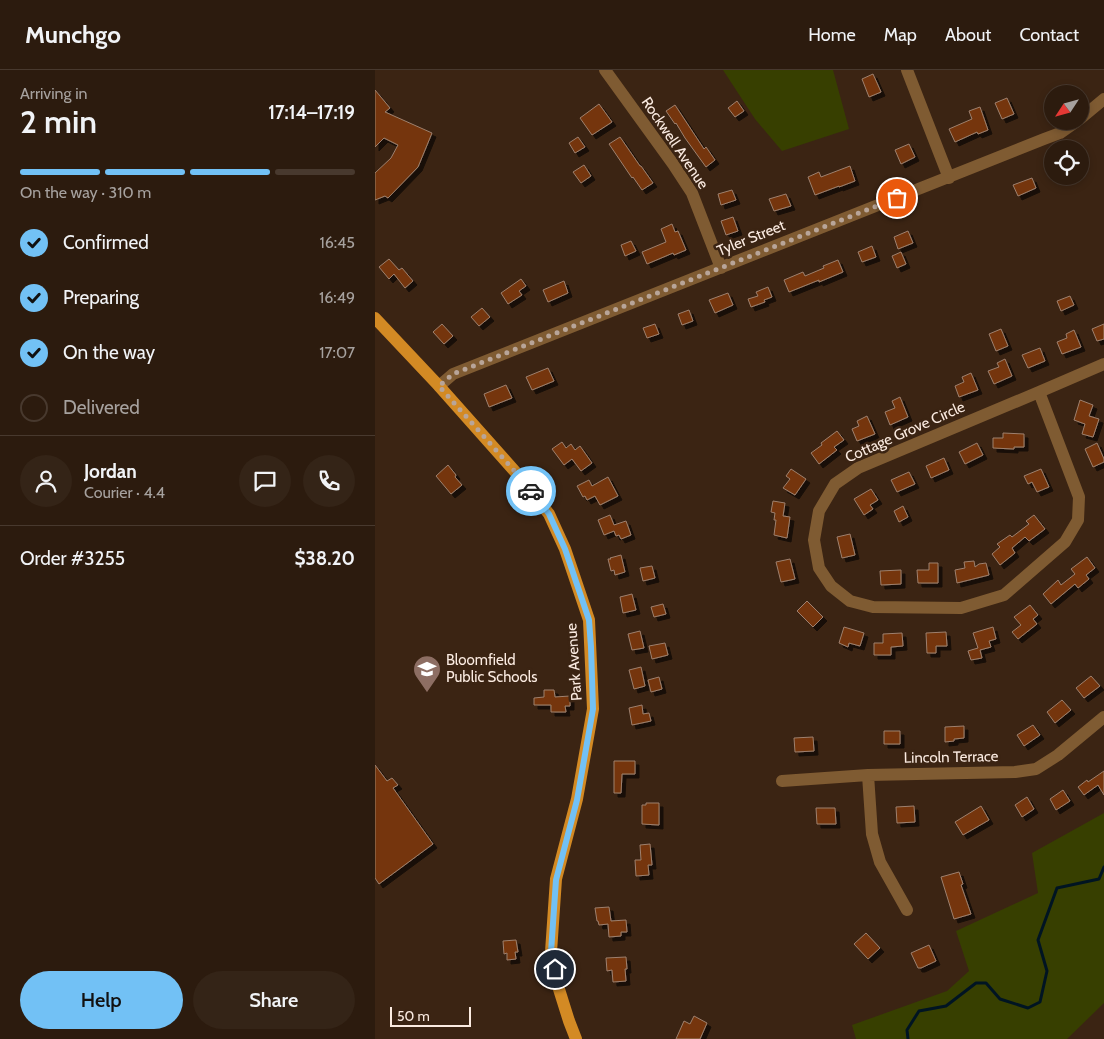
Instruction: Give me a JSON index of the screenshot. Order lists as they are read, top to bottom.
{
  "streets": {
    "main road": ["Park Avenue"],
    "street": [
      "Rockwell Avenue",
      "Tyler Street",
      "Cottage Grove Circle",
      "Lincoln Terrace"
    ]
  },
  "crossings": [
    ["Rockwell Avenue", "Tyler Street"],
    ["Tyler Street", "Park Avenue"]
  ],
  "places": {
    "school or university": ["Bloomfield Public Schools"]
  },
  "scale_bar": "50 m",
  "north": "bottom left",
  "page": {
    "header": "Munchgo",
    "nav": [
      "Home",
      "Map",
      "About",
      "Contact"
    ],
    "heading": ["2 min", "Arriving in", "17:14–17:19"],
    "panel": [
      "Jordan",
      "Courier · 4.4",
      "Order #3255",
      "$38.20"
    ],
    "bar": "On the way · 310 m",
    "list": [
      ["Confirmed", "16:45"],
      ["Preparing", "16:49"],
      ["On the way", "17:07"],
      "Delivered"
    ],
    "buttons": ["Help", "Share"],
    "scale": "50 m"
  }
}
